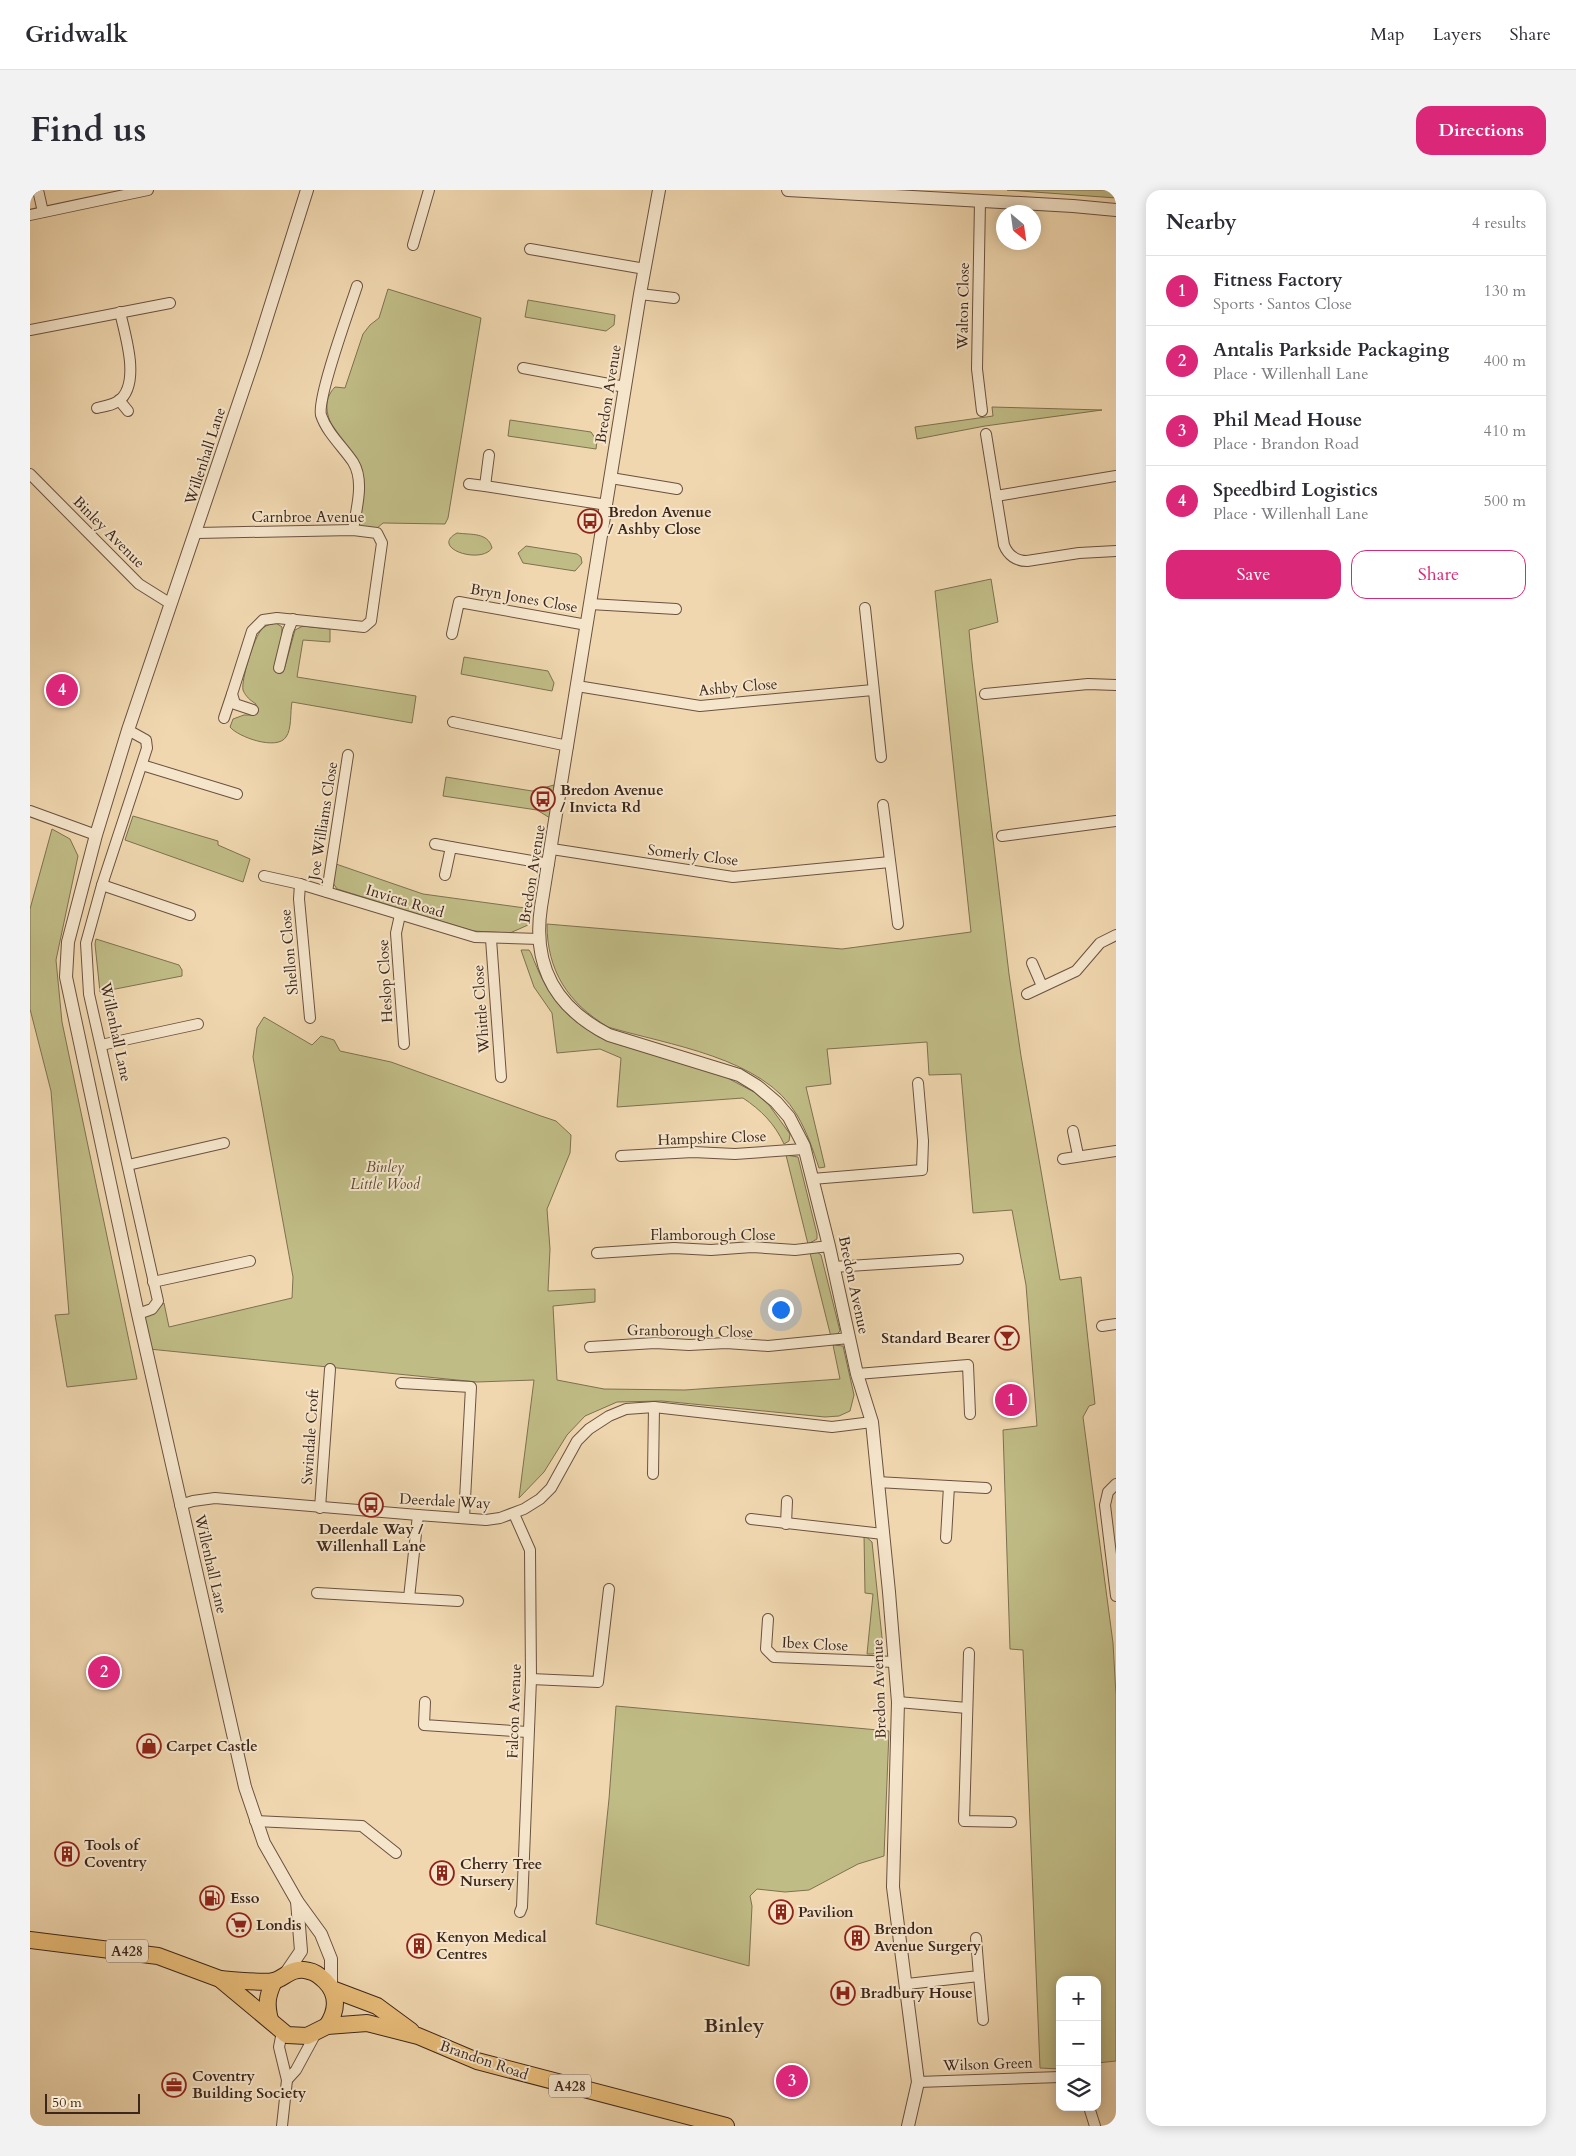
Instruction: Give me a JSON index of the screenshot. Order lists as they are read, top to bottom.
{
  "streets": {
    "main road": ["A428", "Brandon Road"],
    "street": [
      "Walton Close",
      "Bredon Avenue",
      "Willenhall Lane",
      "Carnbroe Avenue",
      "Binley Avenue",
      "Bryn Jones Close",
      "Ashby Close",
      "Joe Williams Close",
      "Somerly Close",
      "Invicta Road",
      "Shellon Close",
      "Heslop Close",
      "Whittle Close",
      "Hampshire Close",
      "Flamborough Close",
      "Granborough Close",
      "Swindale Croft",
      "Deerdale Way",
      "Ibex Close",
      "Falcon Avenue",
      "Wilson Green"
    ]
  },
  "crossings": [
    ["Bredon Avenue", "Bryn Jones Close"],
    ["Bredon Avenue", "Ashby Close"],
    ["Bredon Avenue", "Somerly Close"],
    ["Bredon Avenue", "Invicta Road"],
    ["Bredon Avenue", "Hampshire Close"],
    ["Bredon Avenue", "Flamborough Close"],
    ["Bredon Avenue", "Granborough Close"],
    ["Bredon Avenue", "Deerdale Way"],
    ["Bredon Avenue", "Ibex Close"],
    ["Bredon Avenue", "Wilson Green"],
    ["Willenhall Lane", "Carnbroe Avenue"],
    ["Willenhall Lane", "Binley Avenue"],
    ["Willenhall Lane", "Deerdale Way"],
    ["Willenhall Lane", "Brandon Road"],
    ["Joe Williams Close", "Invicta Road"],
    ["Invicta Road", "Shellon Close"],
    ["Invicta Road", "Heslop Close"],
    ["Invicta Road", "Whittle Close"],
    ["Swindale Croft", "Deerdale Way"],
    ["Deerdale Way", "Falcon Avenue"]
  ],
  "districts": ["Binley"],
  "parks": ["Binley Little Wood"],
  "places": {
    "bus stop": ["Bredon Avenue / Ashby Close", "Bredon Avenue / Invicta Rd", "Deerdale Way / Willenhall Lane"],
    "bar": ["Standard Bearer"],
    "shop": ["Carpet Castle"],
    "building": [
      "Tools of Coventry",
      "Cherry Tree Nursery",
      "Pavilion",
      "Brendon Avenue Surgery",
      "Kenyon Medical Centres"
    ],
    "fuel station": ["Esso"],
    "supermarket": ["Londis"],
    "hospital": ["Bradbury House"],
    "office": ["Coventry Building Society"]
  },
  "scale_bar": "50 m",
  "north": "bottom right",
  "page": {
    "header": "Gridwalk",
    "nav": ["Map", "Layers", "Share"],
    "title": "Find us",
    "buttons": [
      "Directions",
      ["Save", "Share"]
    ],
    "heading": ["Nearby", "4 results"],
    "list": [
      {
        "mark": "1",
        "name": "Fitness Factory",
        "note": "Sports · Santos Close",
        "value": "130 m"
      },
      {
        "mark": "2",
        "name": "Antalis Parkside Packaging",
        "note": "Place · Willenhall Lane",
        "value": "400 m"
      },
      {
        "mark": "3",
        "name": "Phil Mead House",
        "note": "Place · Brandon Road",
        "value": "410 m"
      },
      {
        "mark": "4",
        "name": "Speedbird Logistics",
        "note": "Place · Willenhall Lane",
        "value": "500 m"
      }
    ],
    "pins": [
      "4",
      "1",
      "2",
      "3"
    ],
    "map_buttons": ["+", "−"],
    "scale": "50 m"
  }
}
